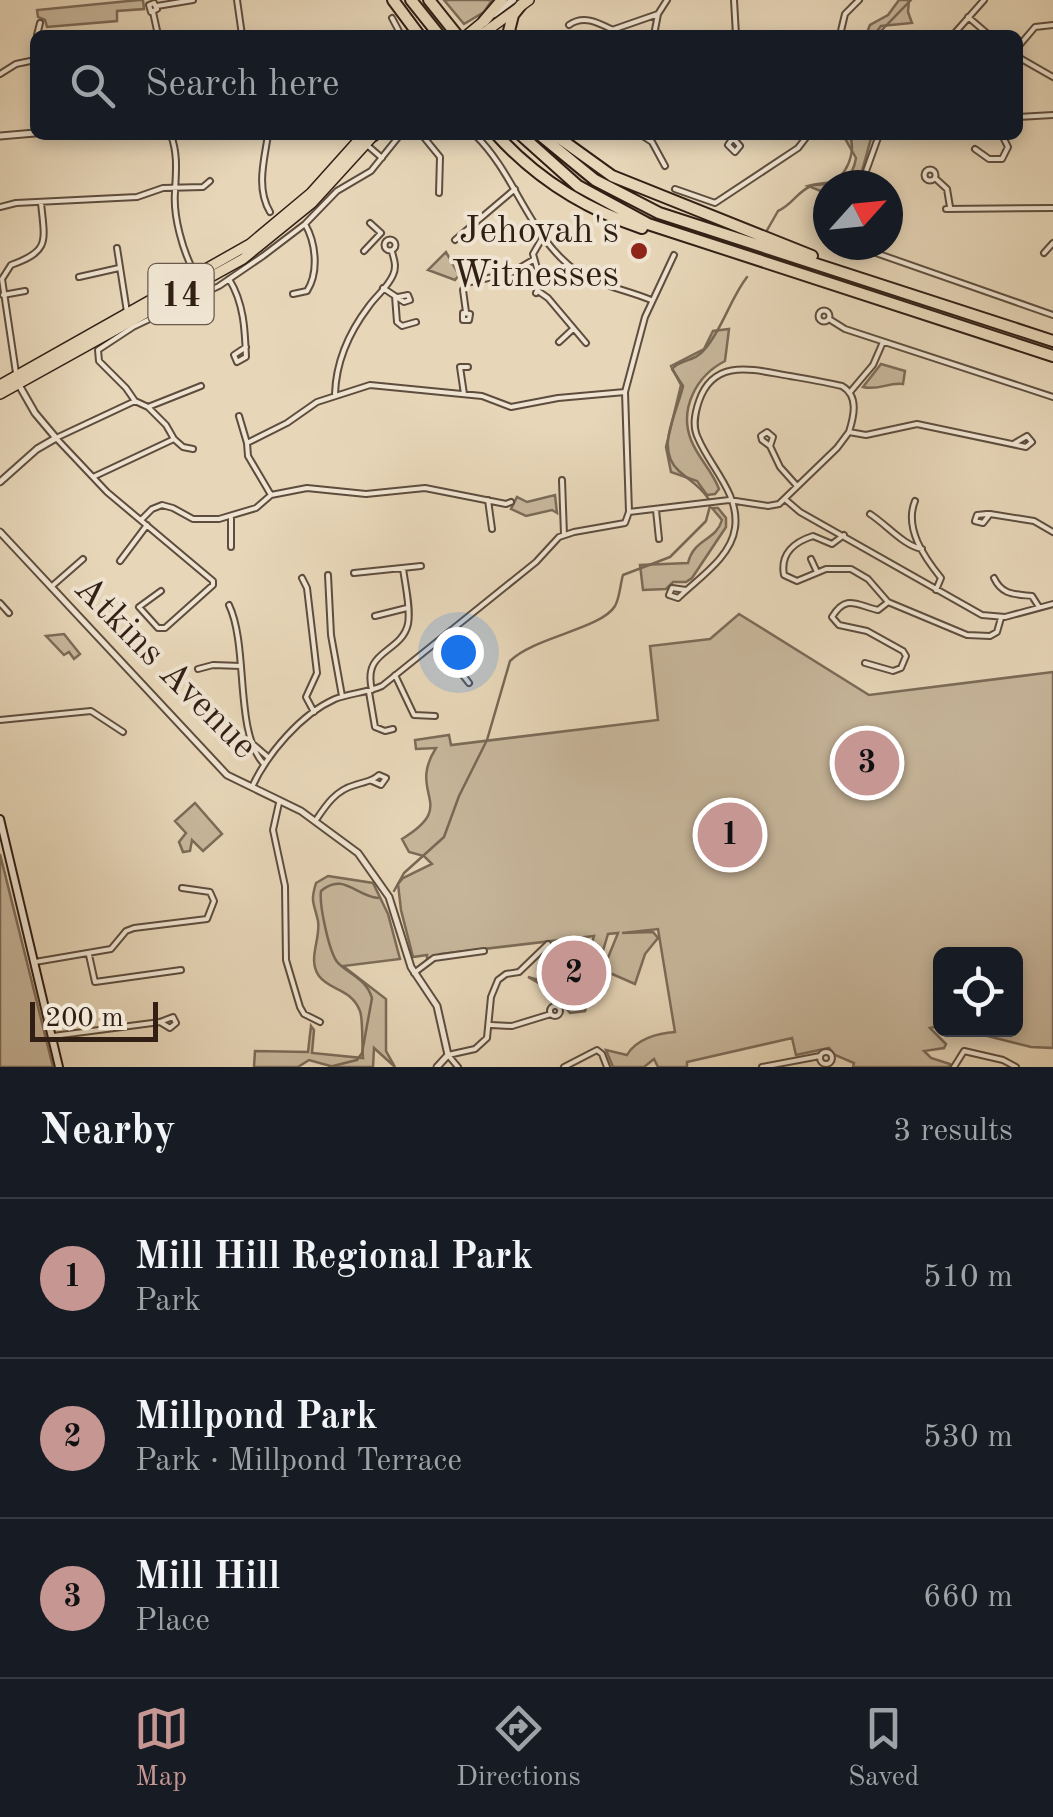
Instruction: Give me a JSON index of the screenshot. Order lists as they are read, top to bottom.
{
  "streets": {
    "main road": ["14"],
    "street": ["Atkins Avenue"]
  },
  "places": ["Jehovah's Witnesses"],
  "scale_bar": "200 m",
  "north": "top right",
  "page": {
    "search": "Search here",
    "pins": ["3", "1", "2"],
    "scale": "200 m",
    "heading": ["Nearby", "3 results"],
    "list": [
      {
        "mark": "1",
        "name": "Mill Hill Regional Park",
        "note": "Park",
        "value": "510 m"
      },
      {
        "mark": "2",
        "name": "Millpond Park",
        "note": "Park · Millpond Terrace",
        "value": "530 m"
      },
      {
        "mark": "3",
        "name": "Mill Hill",
        "note": "Place",
        "value": "660 m"
      }
    ],
    "nav": ["Map", "Directions", "Saved"]
  }
}
